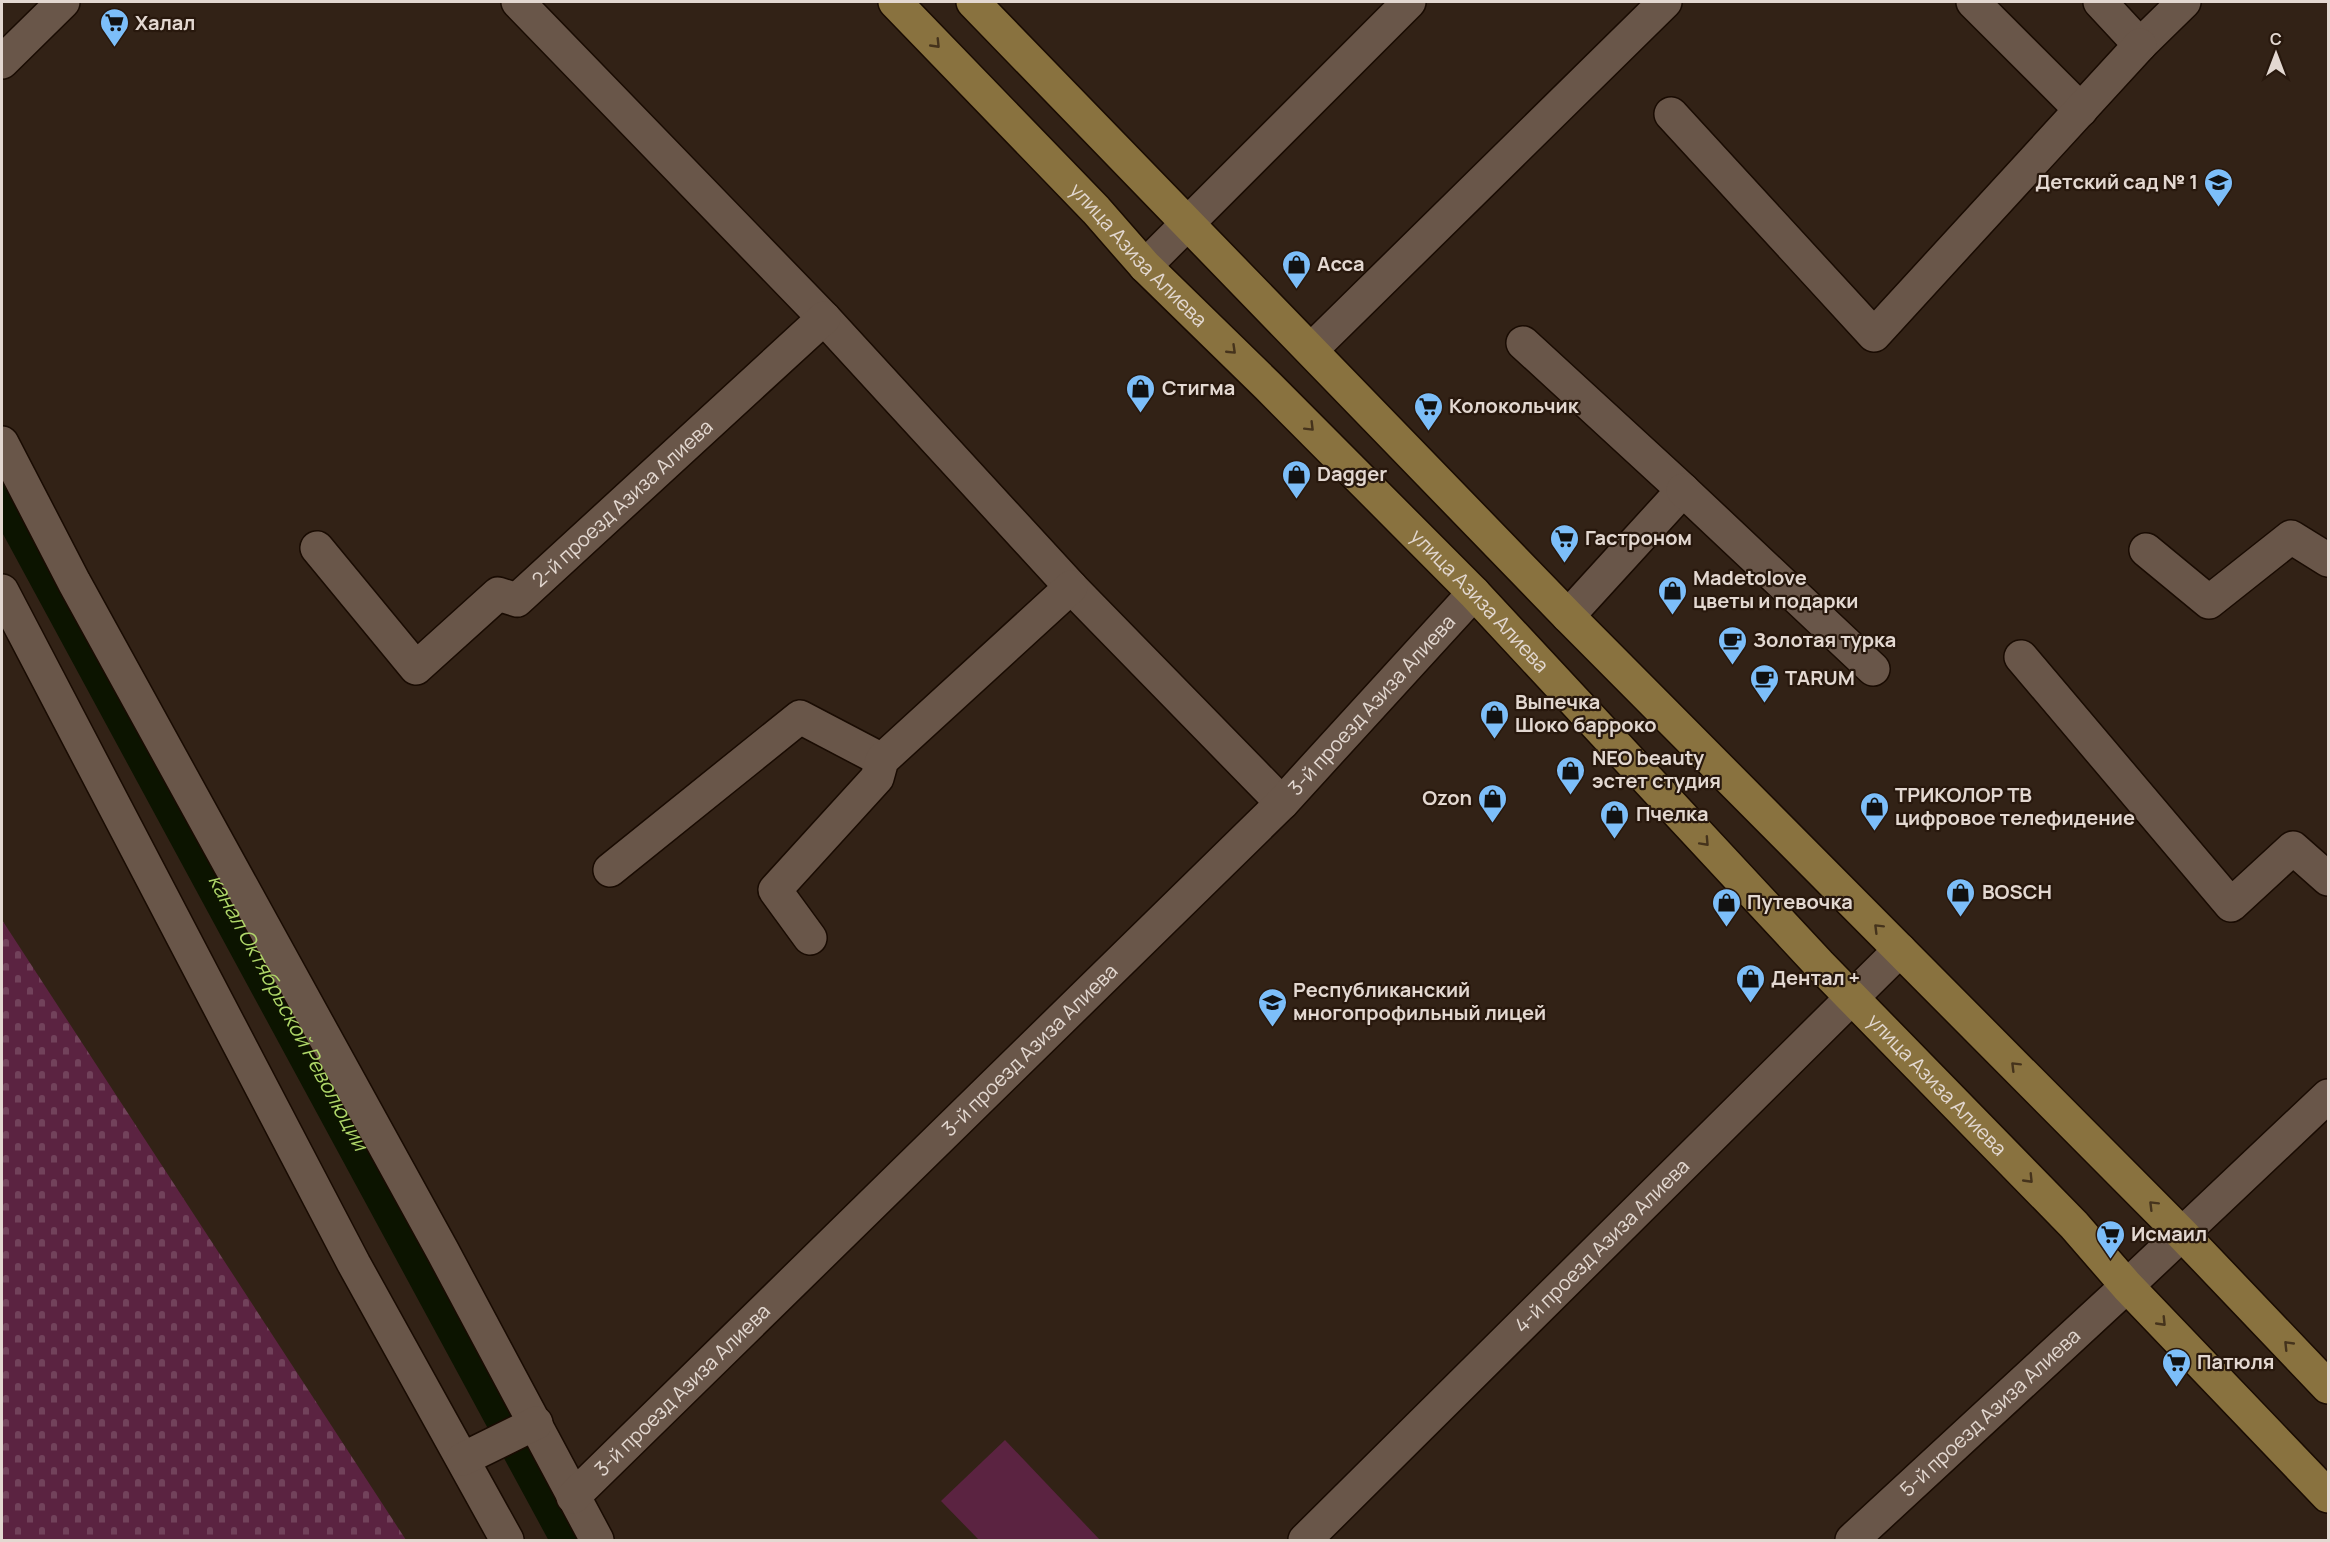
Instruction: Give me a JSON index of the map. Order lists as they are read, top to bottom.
{
  "streets": {
    "main road": ["улица Азиза Алиева"],
    "street": [
      "2-й проезд Азиза Алиева",
      "3-й проезд Азиза Алиева",
      "4-й проезд Азиза Алиева",
      "5-й проезд Азиза Алиева"
    ]
  },
  "crossings": [
    ["улица Азиза Алиева", "3-й проезд Азиза Алиева"],
    ["улица Азиза Алиева", "4-й проезд Азиза Алиева"],
    ["улица Азиза Алиева", "5-й проезд Азиза Алиева"]
  ],
  "water": ["канал Октябрьской Революции"],
  "places": {
    "supermarket": [
      "Халал",
      "Колокольчик",
      "Гастроном",
      "Исмаил",
      "Патюля"
    ],
    "school or university": ["Детский сад № 1", "Республиканский многопрофильный лицей"],
    "shop": [
      "Асса",
      "Стигма",
      "Dagger",
      "Madetolove цветы и подарки",
      "Выпечка Шоко барроко",
      "NEO beauty эстет студия",
      "Ozon",
      "ТРИКОЛОР ТВ цифровое телефидение",
      "Пчелка",
      "BOSCH",
      "Путевочка",
      "Дентал +"
    ],
    "cafe": ["Золотая турка", "TARUM"]
  },
  "north": "top"
}
